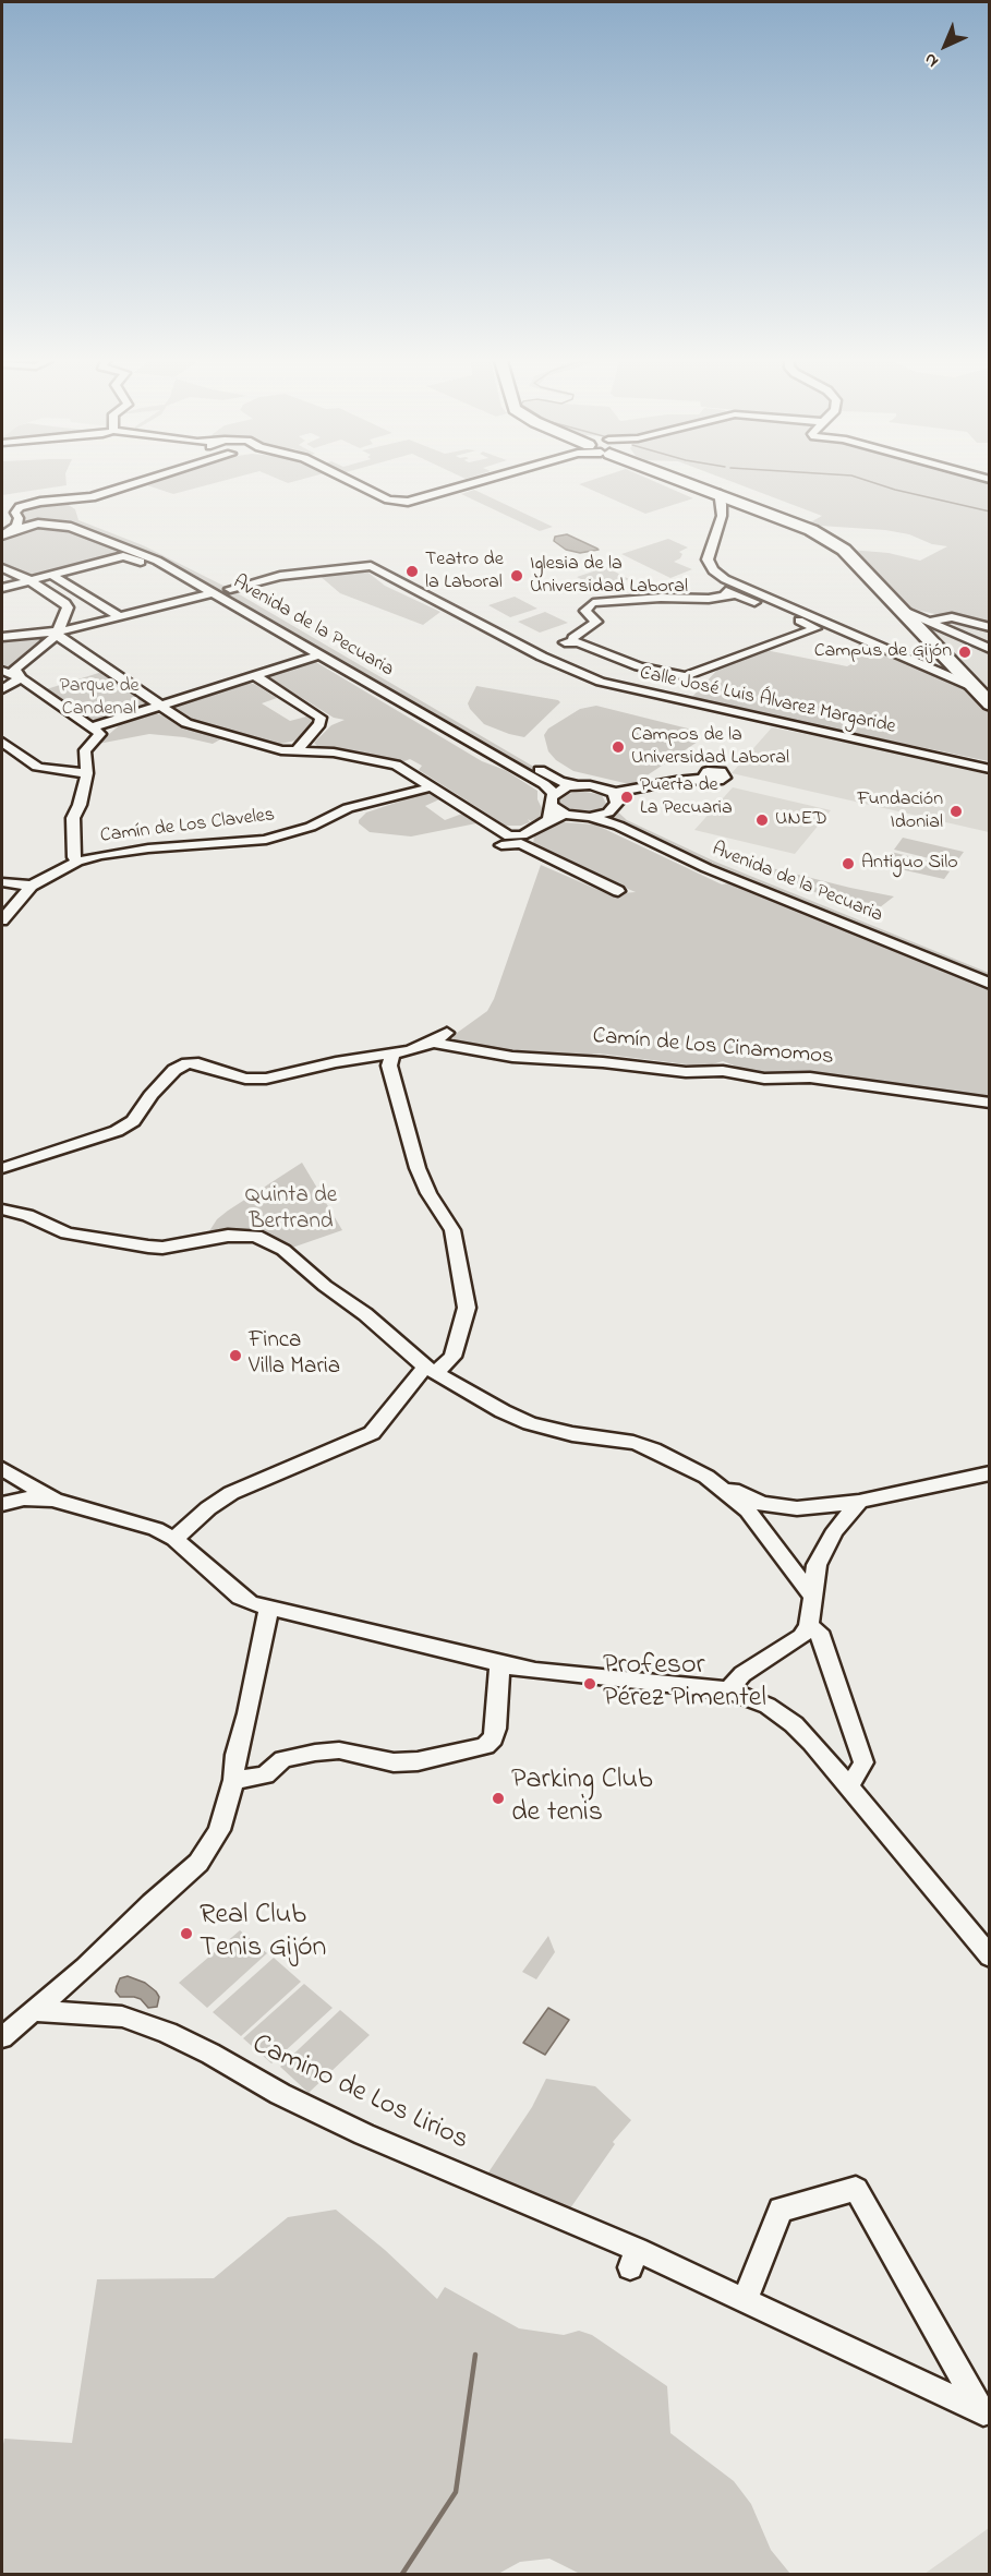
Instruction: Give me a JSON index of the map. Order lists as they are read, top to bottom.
{
  "streets": {
    "street": [
      "Avenida de la Pecuaria",
      "Calle José Luis Álvarez Margaride",
      "Camín de Los Claveles",
      "Camín de Los Cinamomos",
      "Camino de Los Lirios"
    ]
  },
  "crossings": [
    ["Avenida de la Pecuaria", "Calle José Luis Álvarez Margaride"]
  ],
  "parks": ["Parque de Candenal", "Quinta de Bertrand"],
  "places": [
    "Teatro de la Laboral",
    "Iglesia de la Universidad Laboral",
    "Campus de Gijón",
    "Campos de la Universidad Laboral",
    "Puerta de La Pecuaria",
    "Fundación Idonial",
    "UNED",
    "Antiguo Silo",
    "Finca Villa Maria",
    "Profesor Pérez Pimentel",
    "Parking Club de tenis",
    "Real Club Tenis Gijón"
  ],
  "north": "bottom left"
}
